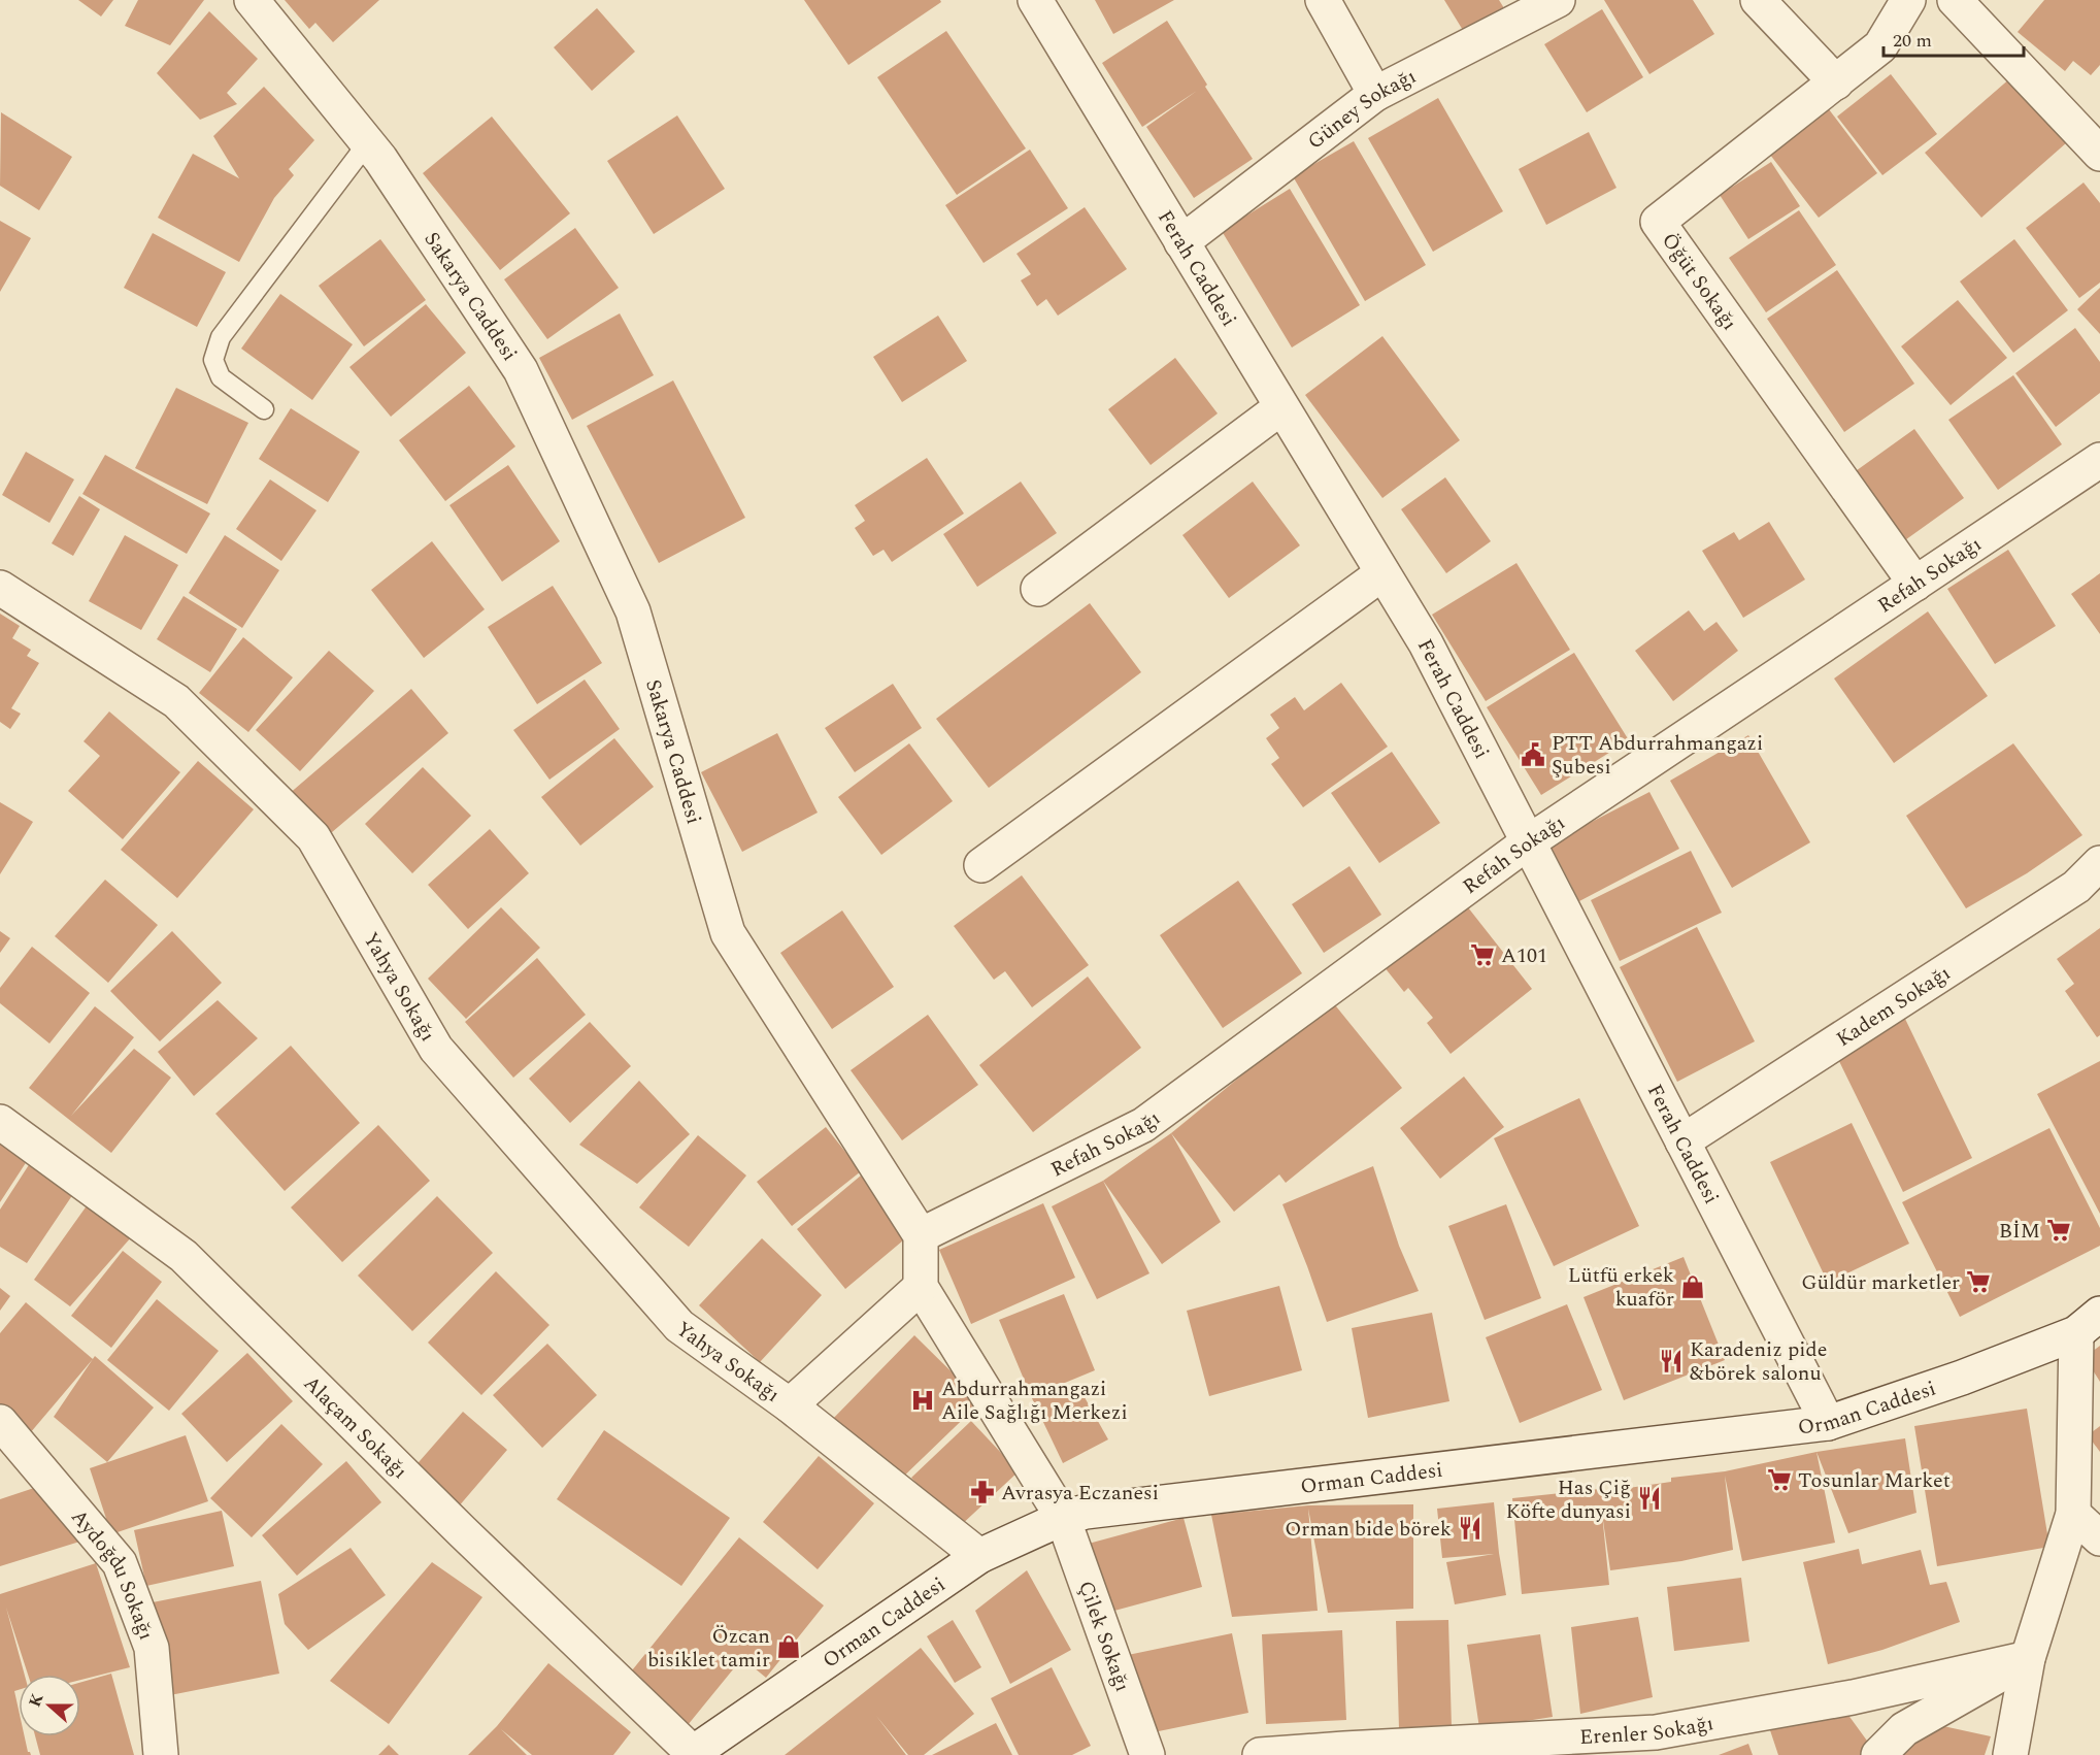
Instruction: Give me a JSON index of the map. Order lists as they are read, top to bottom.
{
  "streets": {
    "street": [
      "Güney Sokağı",
      "Ferah Caddesi",
      "Öğüt Sokağı",
      "Sakarya Caddesi",
      "Refah Sokağı",
      "Yahya Sokağı",
      "Kadem Sokağı",
      "Orman Caddesi",
      "Alaçam Sokağı",
      "Aydoğdu Sokağı",
      "Çilek Sokağı",
      "Erenler Sokağı"
    ]
  },
  "crossings": [
    ["Güney Sokağı", "Ferah Caddesi"],
    ["Ferah Caddesi", "Refah Sokağı"],
    ["Ferah Caddesi", "Kadem Sokağı"],
    ["Ferah Caddesi", "Orman Caddesi"],
    ["Öğüt Sokağı", "Refah Sokağı"],
    ["Sakarya Caddesi", "Refah Sokağı"],
    ["Yahya Sokağı", "Orman Caddesi"],
    ["Orman Caddesi", "Alaçam Sokağı"],
    ["Orman Caddesi", "Çilek Sokağı"]
  ],
  "places": {
    "public building": ["PTT Abdurrahmangazi Şubesi"],
    "supermarket": [
      "A101",
      "BİM",
      "Güldür marketler",
      "Tosunlar Market"
    ],
    "shop": ["Lütfü erkek kuaför", "Özcan bisiklet tamir"],
    "restaurant": ["Karadeniz pide &börek salonu", "Has Çiğ Köfte dunyasi", "Orman bide börek"],
    "hospital": ["Abdurrahmangazi Aile Sağlığı Merkezi"],
    "pharmacy": ["Avrasya Eczanesi"]
  },
  "scale_bar": "20 m",
  "north": "left"
}
